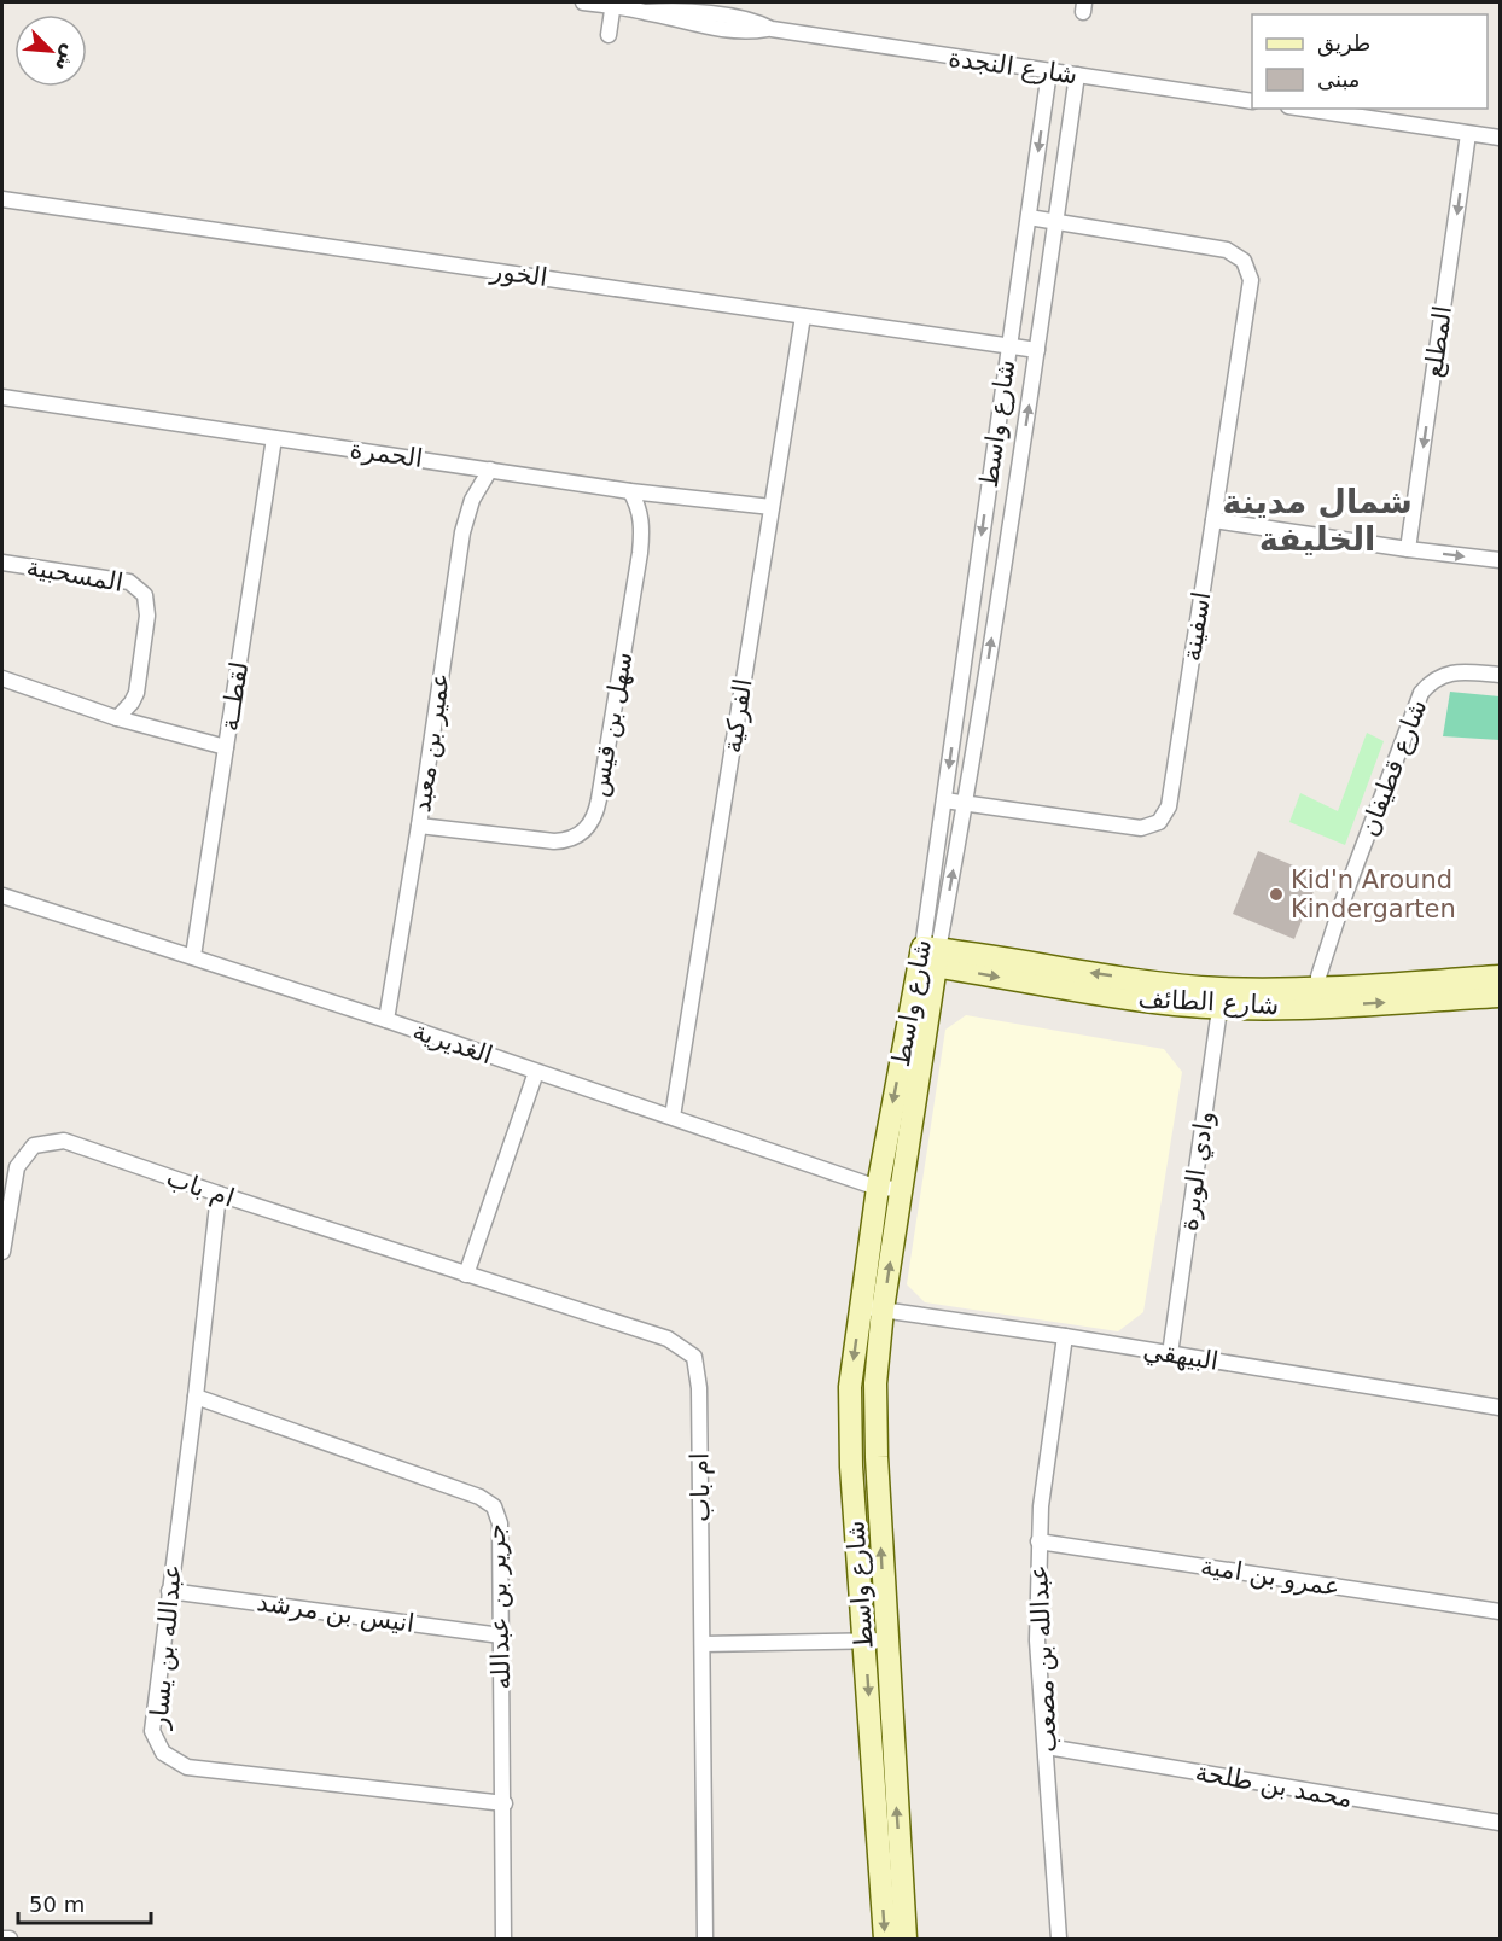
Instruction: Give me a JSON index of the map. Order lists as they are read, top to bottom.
{
  "streets": {
    "street": [
      "شارع النجدة",
      "الخور",
      "المطلع",
      "شارع واسط",
      "الحمرة",
      "المسحبية",
      "اسفينة",
      "لقطــة",
      "الفركية",
      "سهل بن قيس",
      "عمير بن معبد",
      "شارع قطيفان",
      "شارع الطائف",
      "الغديرية",
      "وادي الوبرة",
      "ام باب",
      "البيهقي",
      "عمرو بن امية",
      "جرير بن عبدالله",
      "انيس بن مرشد",
      "عبدالله بن يسار",
      "عبدالله بن مصعب",
      "محمد بن طلحة"
    ]
  },
  "crossings": [
    ["شارع النجدة", "شارع واسط"],
    ["الخور", "شارع واسط"],
    ["الخور", "الفركية"],
    ["شارع واسط", "اسفينة"],
    ["شارع واسط", "شارع الطائف"],
    ["شارع واسط", "الغديرية"],
    ["شارع واسط", "البيهقي"],
    ["الحمرة", "لقطــة"],
    ["الحمرة", "الفركية"],
    ["الحمرة", "سهل بن قيس"],
    ["الحمرة", "عمير بن معبد"],
    ["لقطــة", "الغديرية"],
    ["الفركية", "الغديرية"],
    ["سهل بن قيس", "عمير بن معبد"],
    ["عمير بن معبد", "الغديرية"],
    ["شارع قطيفان", "شارع الطائف"],
    ["شارع الطائف", "وادي الوبرة"],
    ["وادي الوبرة", "البيهقي"],
    ["ام باب", "عبدالله بن يسار"],
    ["البيهقي", "عبدالله بن مصعب"],
    ["عمرو بن امية", "عبدالله بن مصعب"],
    ["جرير بن عبدالله", "انيس بن مرشد"],
    ["جرير بن عبدالله", "عبدالله بن يسار"],
    ["انيس بن مرشد", "عبدالله بن يسار"],
    ["عبدالله بن مصعب", "محمد بن طلحة"]
  ],
  "one_way": ["المطلع"],
  "districts": ["شمال مدينة الخليفة"],
  "places": ["Kid'n Around Kindergarten"],
  "legend": ["طريق", "مبنى"],
  "scale_bar": "50 m",
  "north": "bottom right"
}
